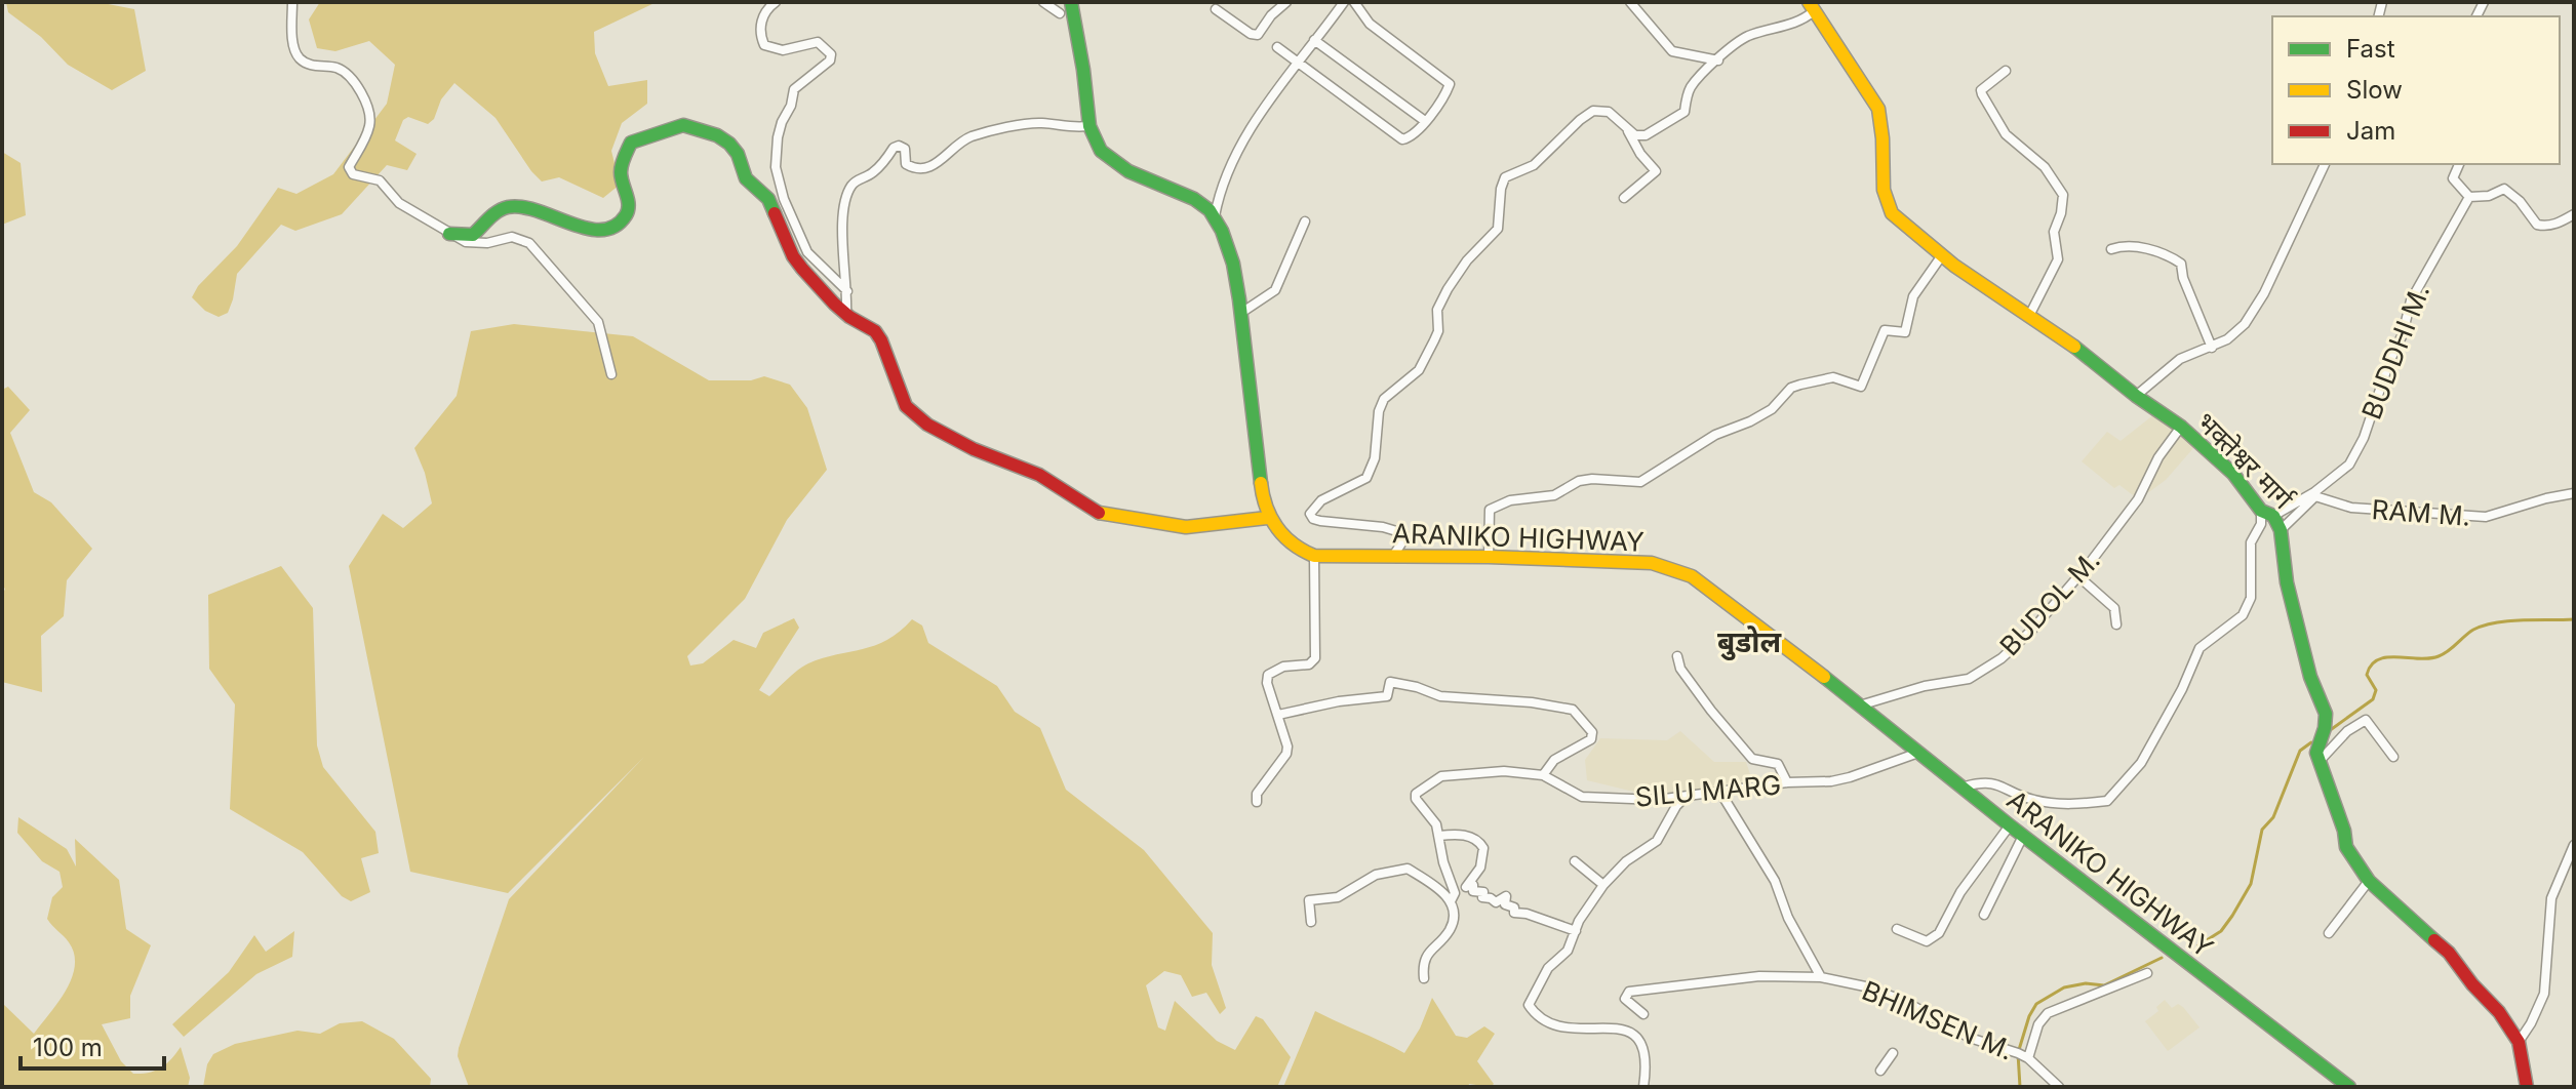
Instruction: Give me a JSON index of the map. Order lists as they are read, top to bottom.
{
  "streets": {
    "main road": ["भक्तेश्वर मार्ग", "ARANIKO HIGHWAY"],
    "street": [
      "BUDDHI M.",
      "RAM M.",
      "BUDOL M.",
      "SILU MARG",
      "BHIMSEN M."
    ]
  },
  "crossings": [
    ["BUDDHI M.", "भक्तेश्वर मार्ग"],
    ["भक्तेश्वर मार्ग", "RAM M."],
    ["भक्तेश्वर मार्ग", "BUDOL M."],
    ["ARANIKO HIGHWAY", "BUDOL M."],
    ["ARANIKO HIGHWAY", "SILU MARG"]
  ],
  "districts": ["बुडोल"],
  "legend": ["Fast", "Slow", "Jam"],
  "scale_bar": "100 m"
}
